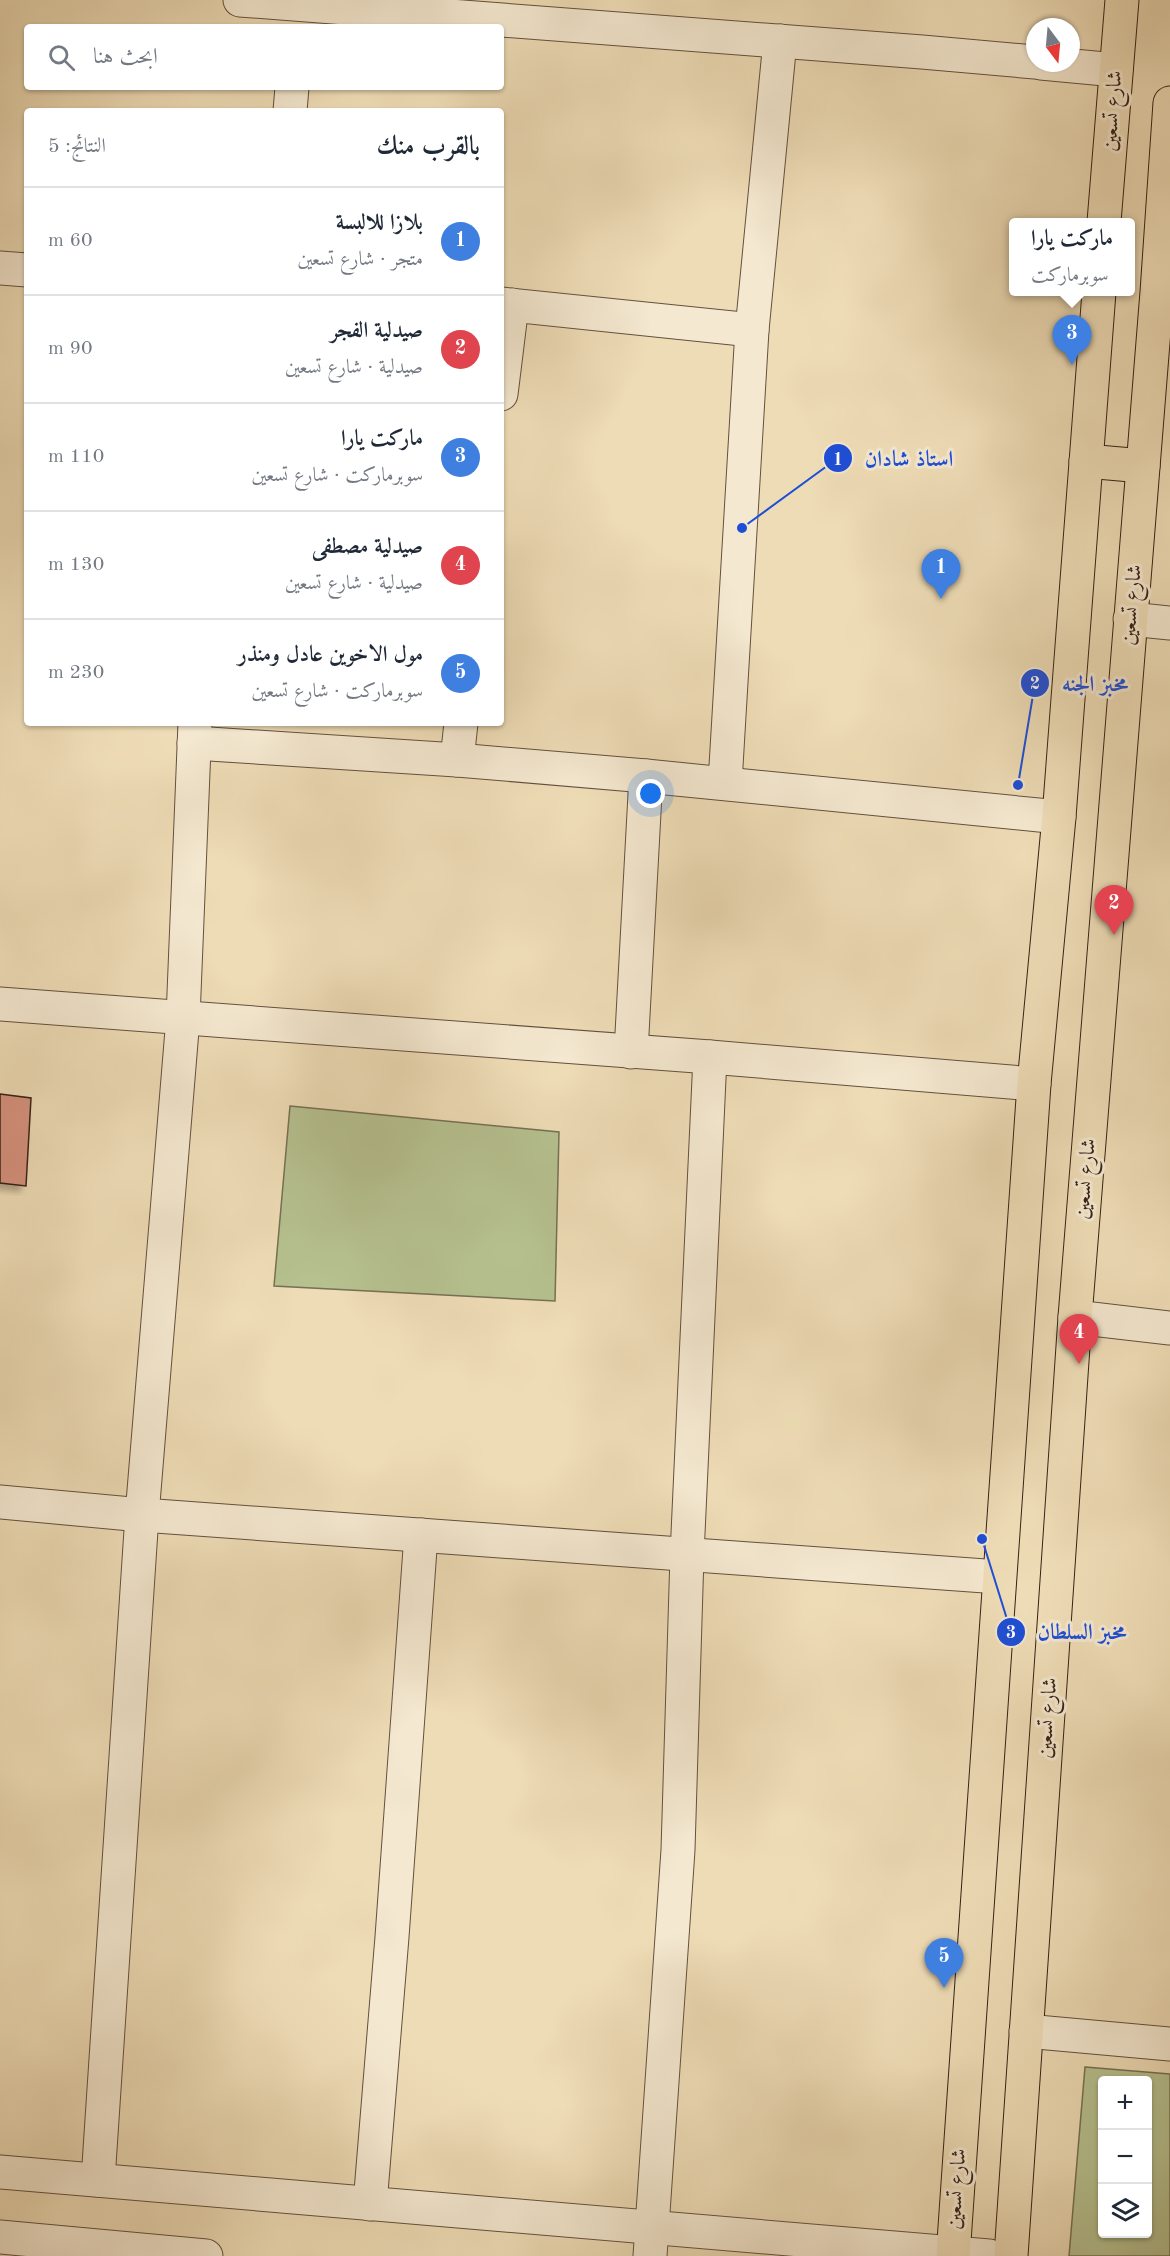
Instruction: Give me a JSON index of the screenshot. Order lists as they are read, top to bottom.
{
  "streets": {
    "main road": ["شارع تسعين"]
  },
  "places": ["استاذ شادان", "مخبز الجنه", "مخبز السلطان"],
  "north": "bottom",
  "page": {
    "search": "ابحث هنا",
    "heading": ["بالقرب منك", "النتائج: 5"],
    "list": [
      {
        "mark": "1",
        "name": "بلازا للالبسة",
        "note": "متجر · شارع تسعين",
        "value": "60 m"
      },
      {
        "mark": "2",
        "name": "صيدلية الفجر",
        "note": "صيدلية · شارع تسعين",
        "value": "90 m"
      },
      {
        "mark": "3",
        "name": "ماركت يارا",
        "note": "سوبرماركت · شارع تسعين",
        "value": "110 m"
      },
      {
        "mark": "4",
        "name": "صيدلية مصطفى",
        "note": "صيدلية · شارع تسعين",
        "value": "130 m"
      },
      {
        "mark": "5",
        "name": "مول الاخوين عادل ومنذر",
        "note": "سوبرماركت · شارع تسعين",
        "value": "230 m"
      }
    ],
    "popup": ["ماركت يارا", "سوبرماركت"],
    "pins": [
      "3",
      "1",
      "2",
      "4",
      "5"
    ],
    "map_buttons": ["+", "−"]
  }
}
